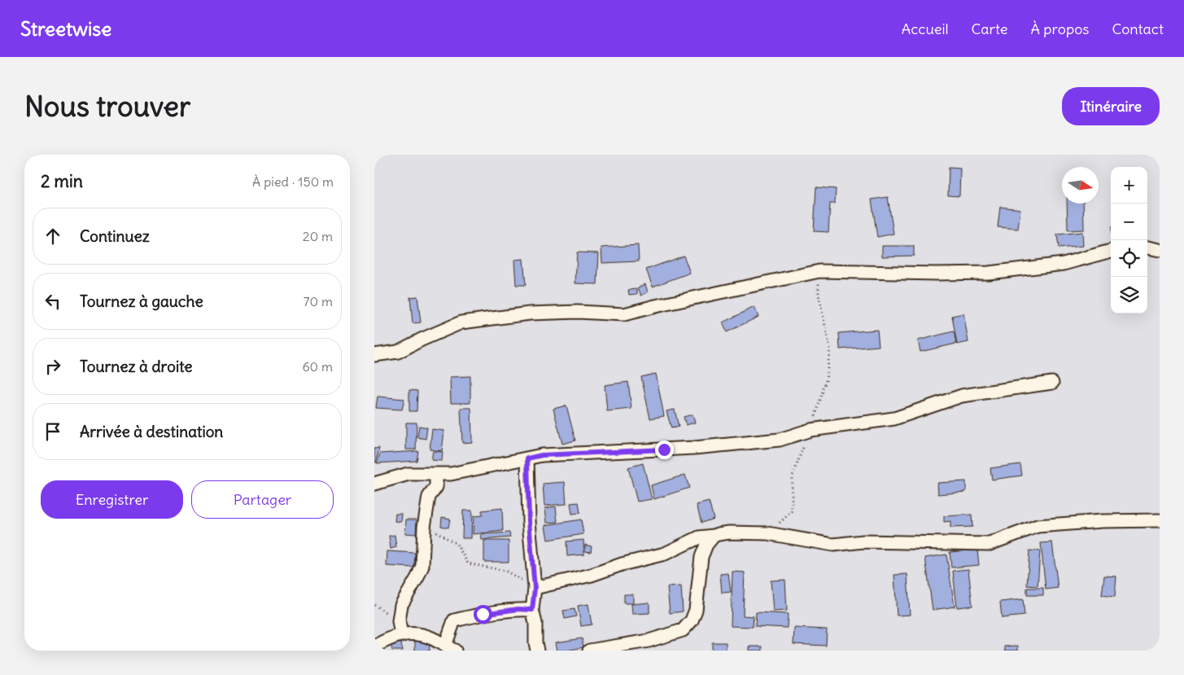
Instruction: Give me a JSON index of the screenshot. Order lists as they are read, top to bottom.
{
  "north": "right",
  "page": {
    "header": "Streetwise",
    "nav": [
      "Accueil",
      "Carte",
      "À propos",
      "Contact"
    ],
    "buttons": [
      "Itinéraire",
      ["Enregistrer", "Partager"]
    ],
    "title": "Nous trouver",
    "heading": ["2 min", "À pied · 150 m"],
    "map_buttons": ["+", "−"],
    "list": [
      ["Continuez", "20 m"],
      ["Tournez à gauche", "70 m"],
      ["Tournez à droite", "60 m"],
      "Arrivée à destination"
    ]
  }
}
